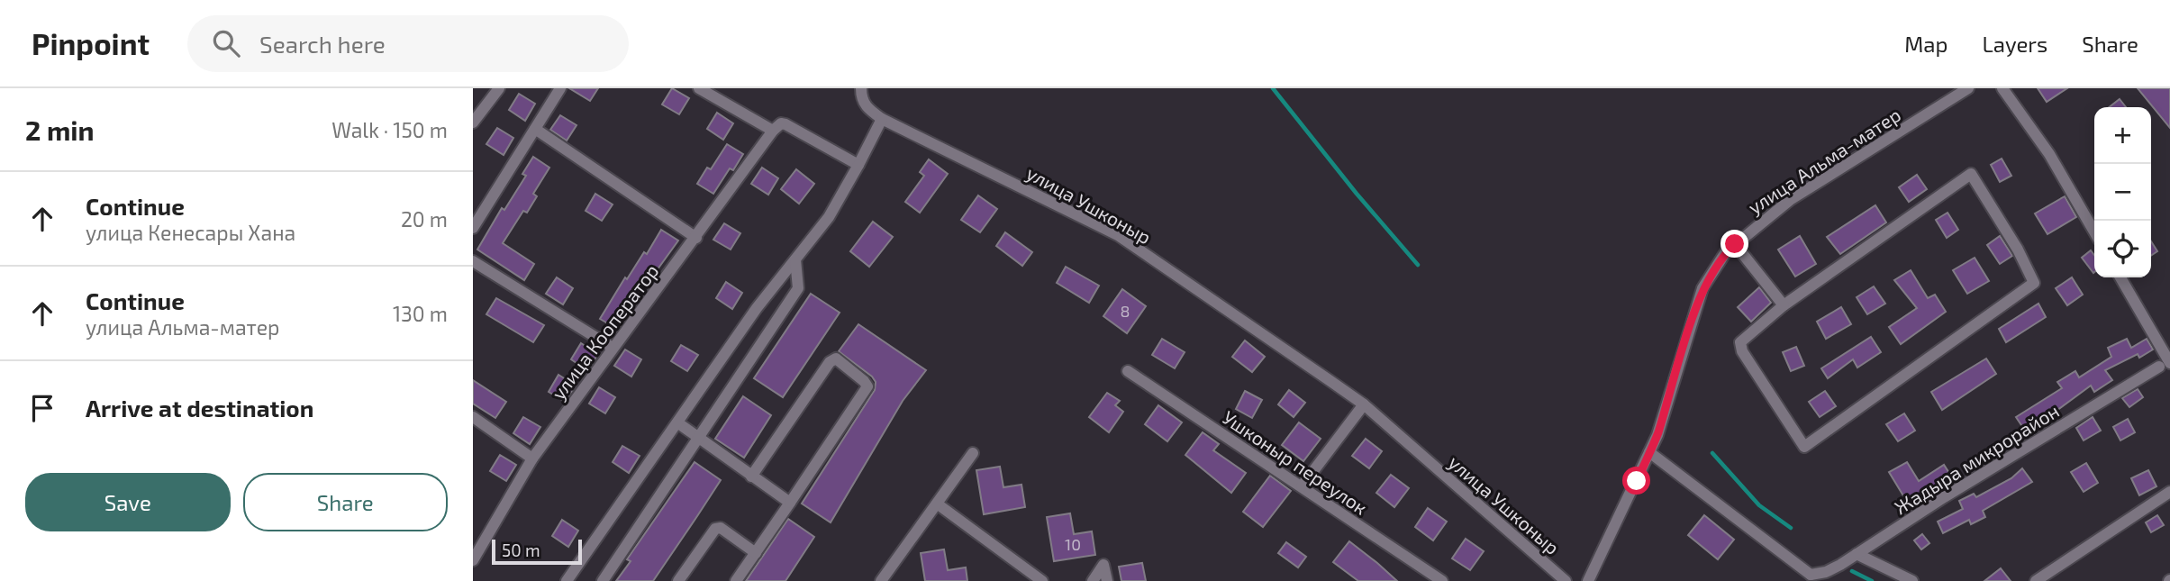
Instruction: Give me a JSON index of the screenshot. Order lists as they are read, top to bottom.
{
  "streets": {
    "street": [
      "улица Альма-матер",
      "улица Ушконыр",
      "улица Кооператор",
      "Жадыра микрорайон",
      "Ушконыр переулок"
    ]
  },
  "house_numbers": ["8", "10"],
  "scale_bar": "50 m",
  "page": {
    "header": "Pinpoint",
    "search": "Search here",
    "nav": ["Map", "Layers", "Share"],
    "heading": ["2 min", "Walk · 150 m"],
    "map_buttons": ["+", "−"],
    "list": [
      ["Continue", "улица Кенесары Хана", "20 m"],
      ["Continue", "улица Альма-матер", "130 m"],
      "Arrive at destination"
    ],
    "buttons": ["Save", "Share"],
    "scale": "50 m"
  }
}
